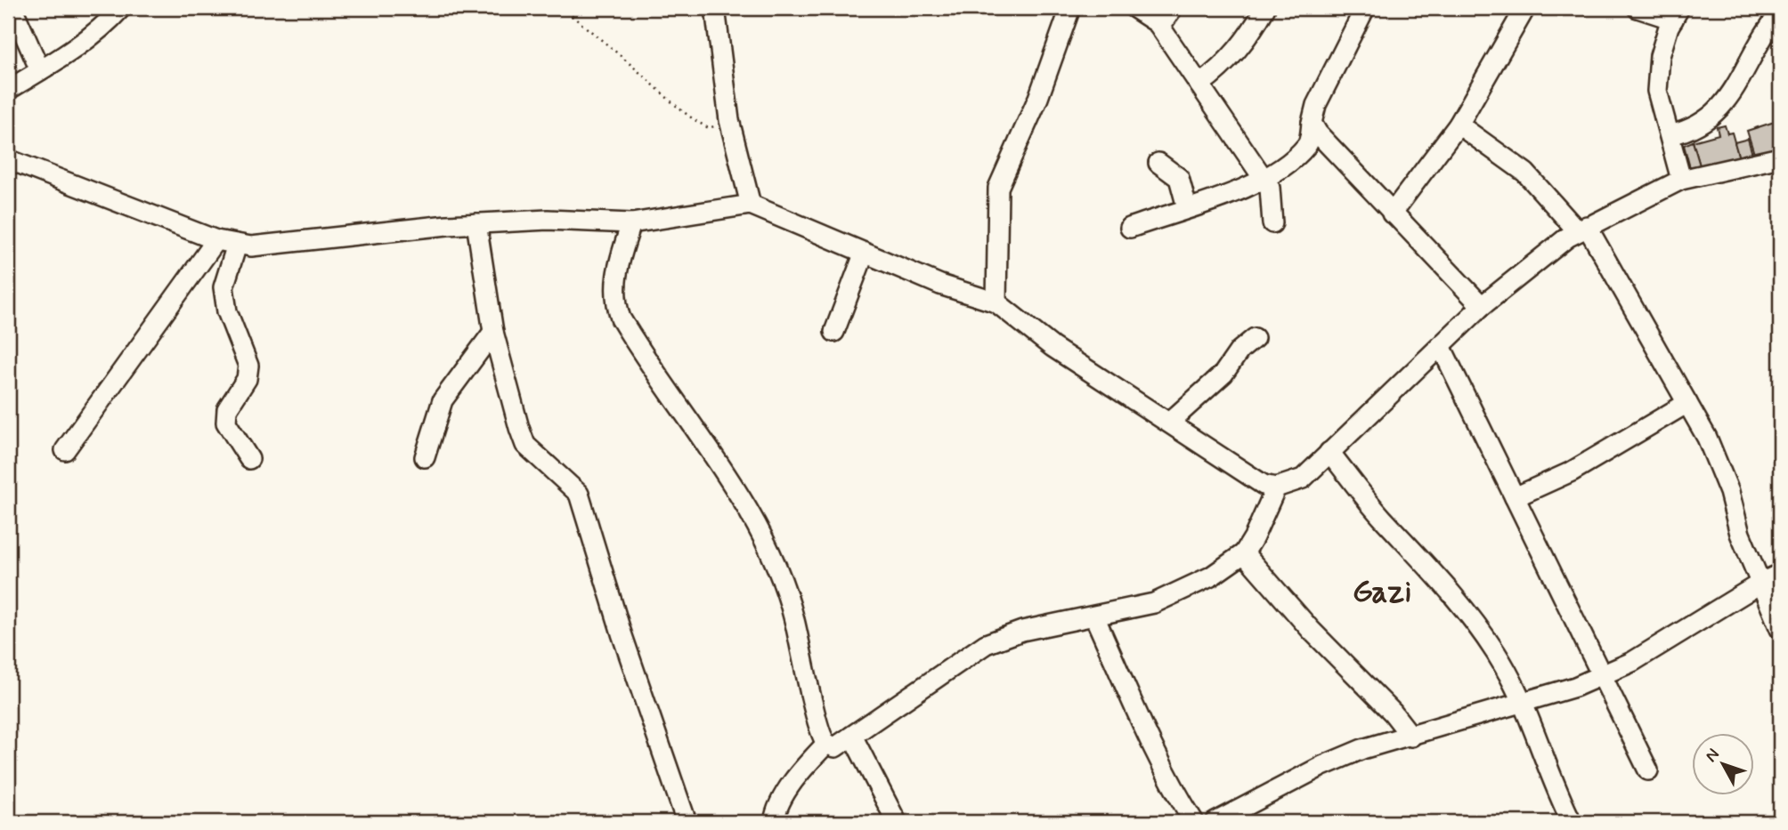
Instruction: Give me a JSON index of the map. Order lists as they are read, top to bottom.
{
  "districts": ["Gazi"],
  "north": "top left"
}
